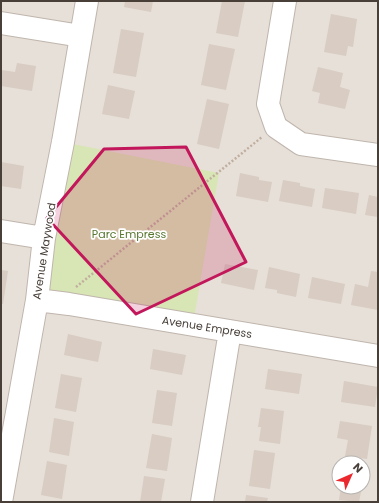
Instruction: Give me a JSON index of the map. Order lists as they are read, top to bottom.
{
  "streets": {
    "street": ["Avenue Maywood", "Avenue Empress"]
  },
  "crossings": [
    ["Avenue Maywood", "Avenue Empress"]
  ],
  "parks": ["Parc Empress"],
  "north": "top right"
}
